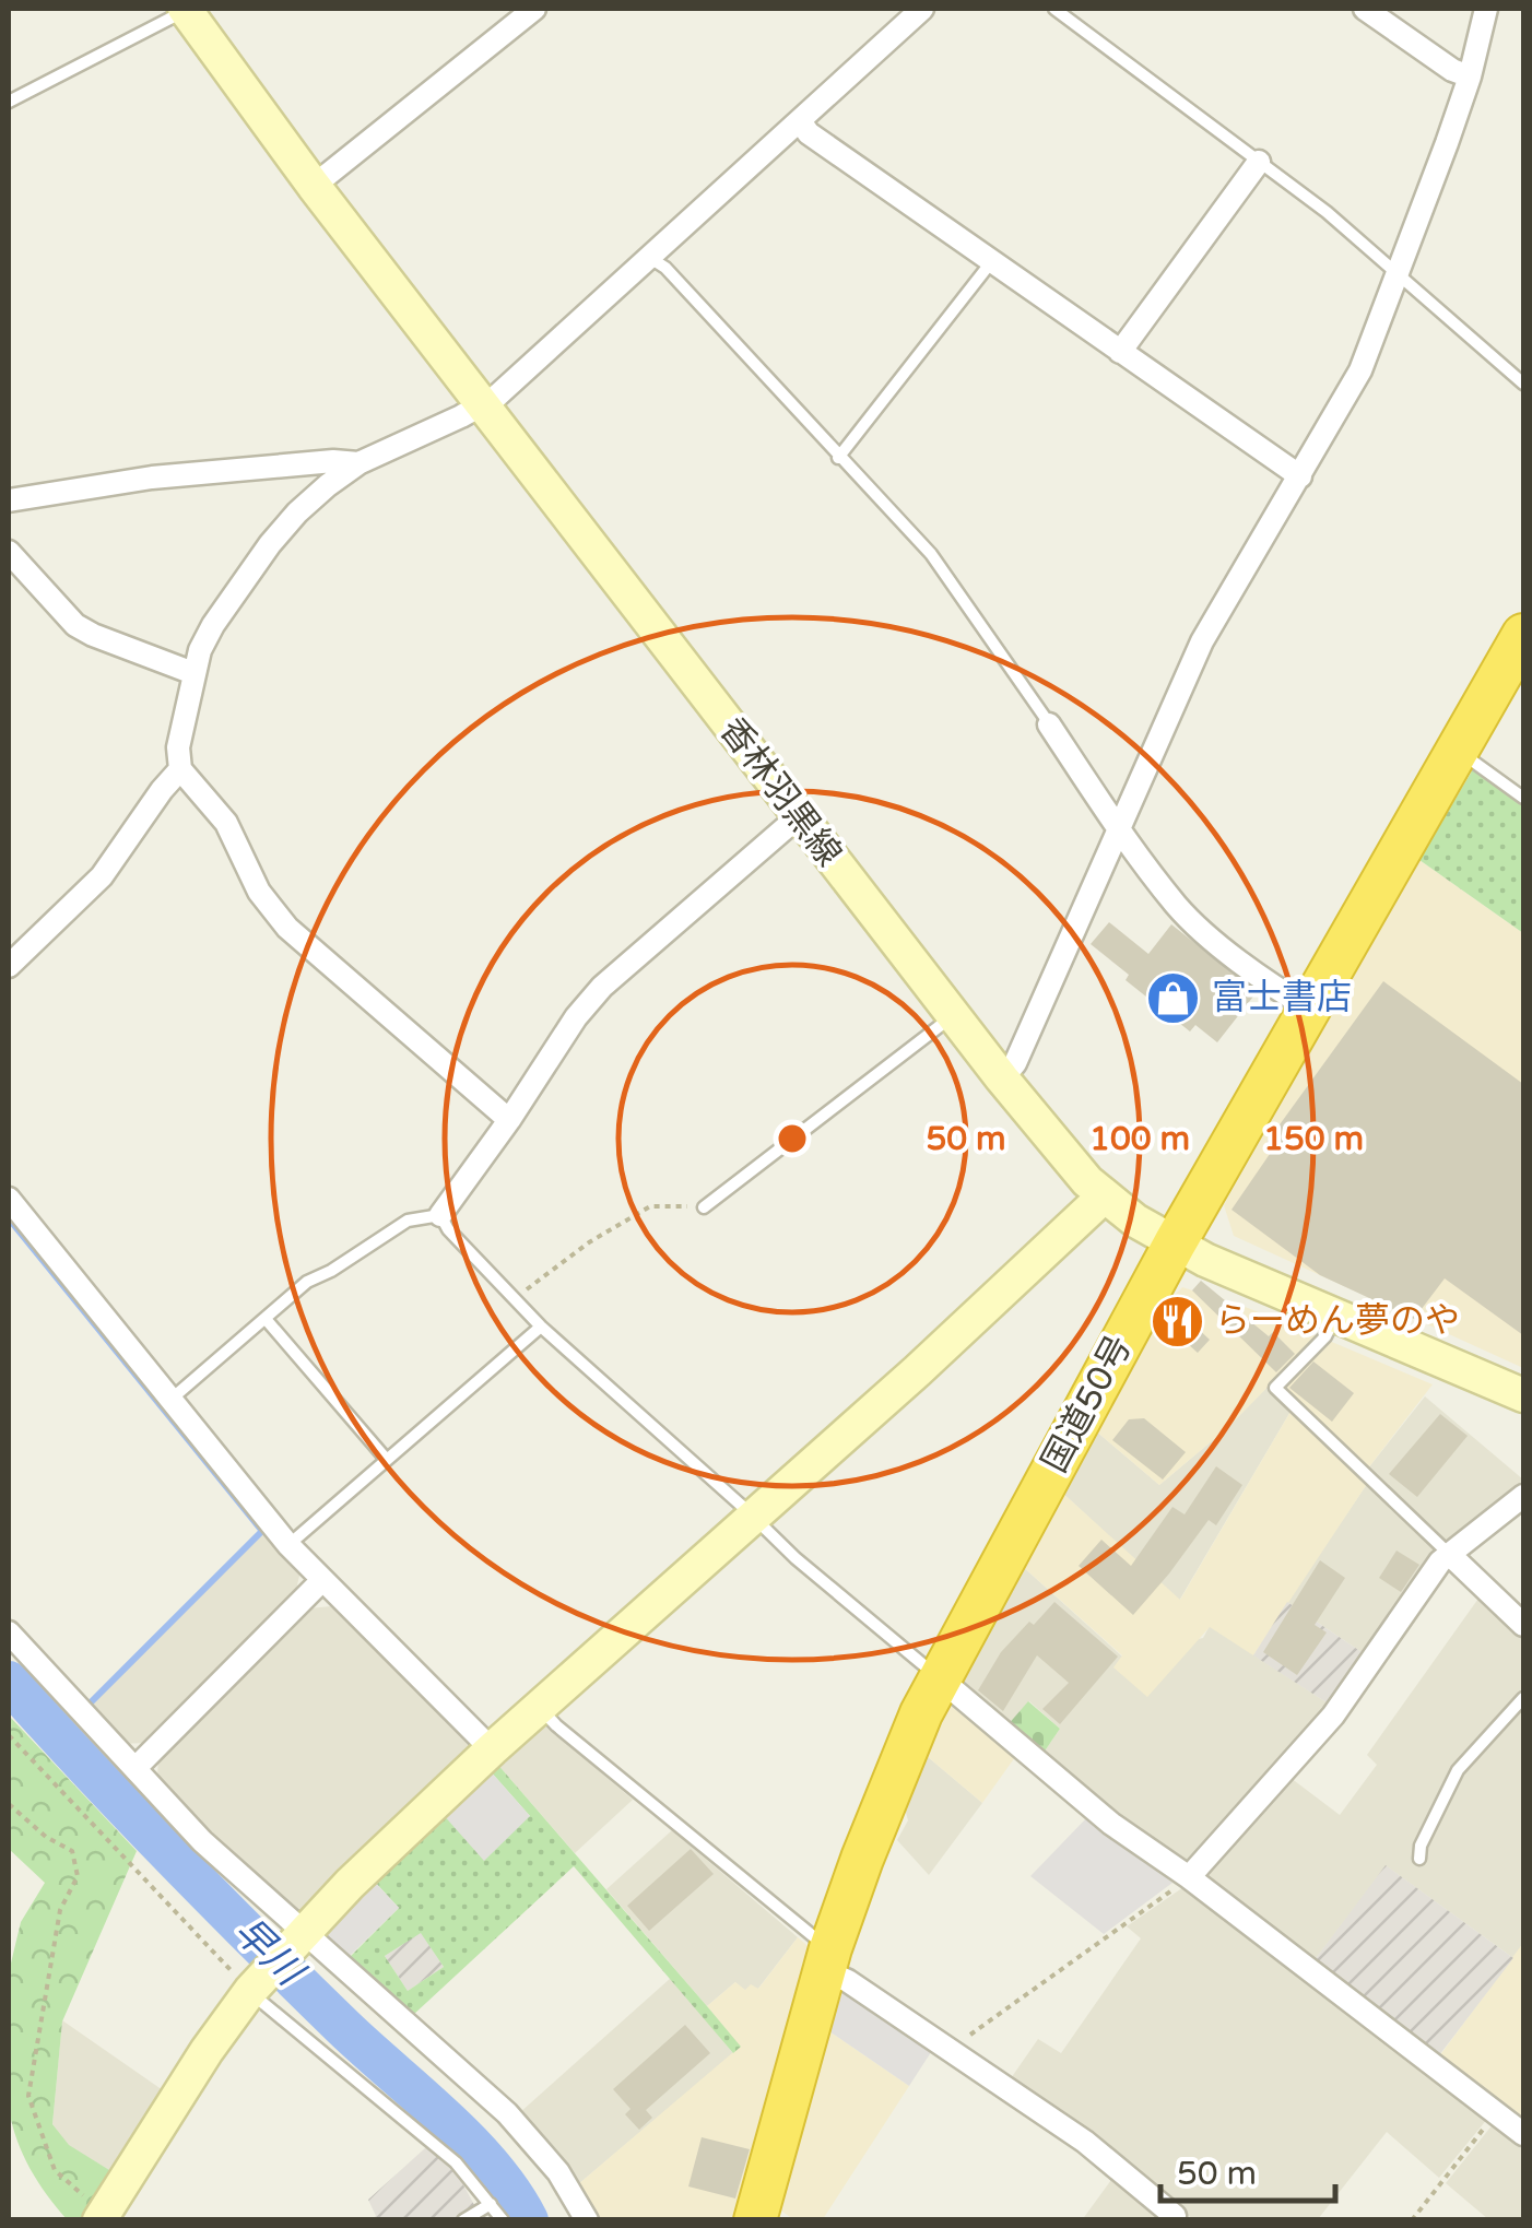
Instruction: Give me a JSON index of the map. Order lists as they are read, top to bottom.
{
  "streets": {
    "highway": ["国道50号"],
    "main road": ["香林羽黒線"]
  },
  "crossings": [
    ["香林羽黒線", "国道50号"]
  ],
  "water": ["早川"],
  "places": {
    "shop": ["富士書店"],
    "restaurant": ["らーめん夢のや"]
  },
  "scale_bar": "50 m",
  "rings": ["50 m", "100 m", "150 m"]
}
